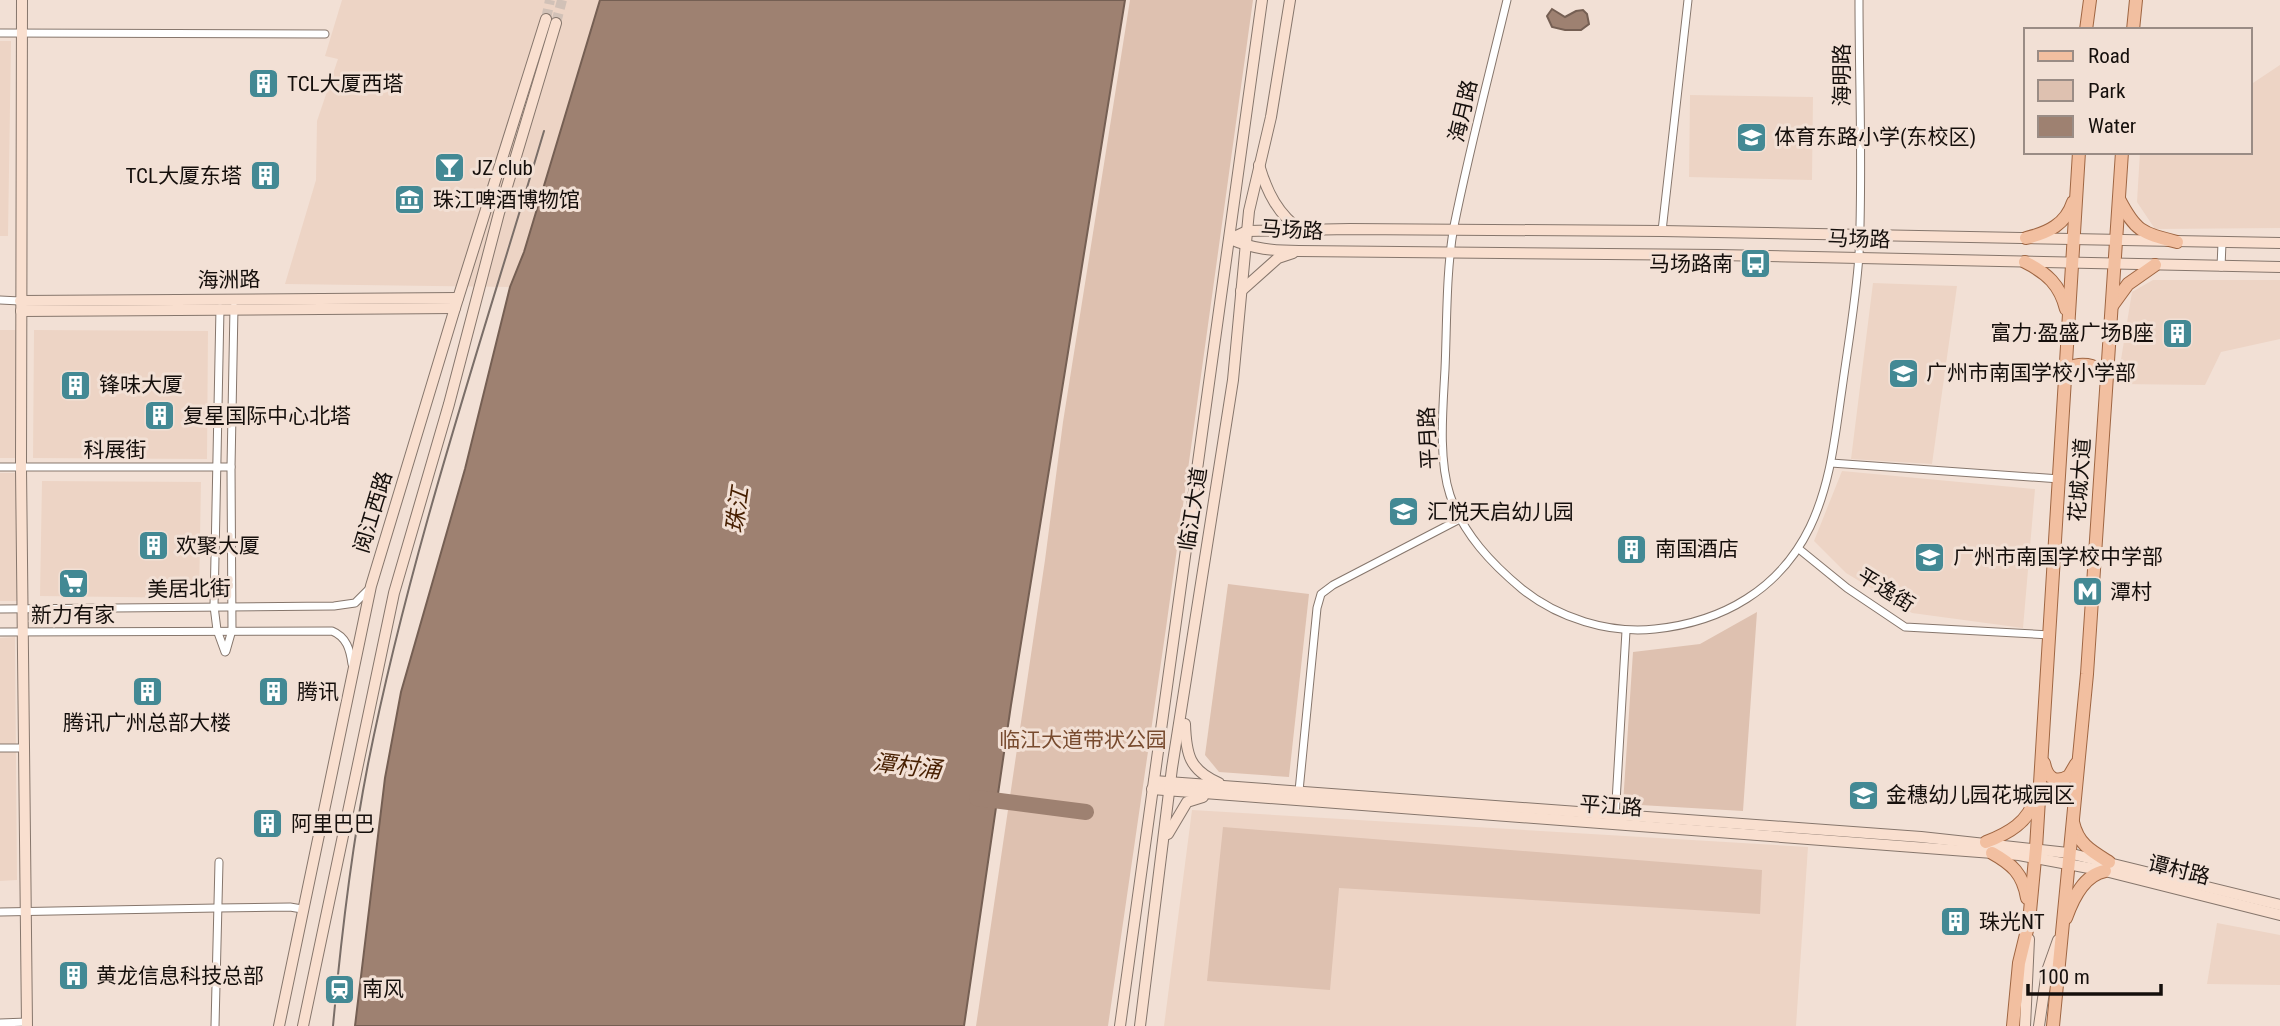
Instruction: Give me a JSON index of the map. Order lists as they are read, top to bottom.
{
  "streets": {
    "main road": [
      "马场路",
      "海洲路",
      "花城大道",
      "临江大道",
      "阅江西路",
      "平江路",
      "谭村路"
    ],
    "street": [
      "海明路",
      "海月路",
      "平月路",
      "科展街",
      "美居北街",
      "平逸街"
    ]
  },
  "crossings": [
    ["海明路", "马场路"],
    ["海明路", "平月路"],
    ["海月路", "马场路"],
    ["海月路", "平月路"],
    ["马场路", "平月路"],
    ["马场路", "花城大道"],
    ["马场路", "临江大道"],
    ["海洲路", "阅江西路"],
    ["平月路", "平逸街"],
    ["花城大道", "平逸街"],
    ["花城大道", "平江路"],
    ["花城大道", "谭村路"],
    ["临江大道", "平江路"],
    ["阅江西路", "美居北街"],
    ["平江路", "谭村路"]
  ],
  "water": ["珠江", "潭村涌"],
  "parks": ["临江大道带状公园"],
  "places": {
    "building": [
      "TCL大厦西塔",
      "TCL大厦东塔",
      "富力·盈盛广场B座",
      "锋味大厦",
      "复星国际中心北塔",
      "欢聚大厦",
      "南国酒店",
      "腾讯广州总部大楼",
      "腾讯",
      "阿里巴巴",
      "珠光NT",
      "黄龙信息科技总部"
    ],
    "school or university": [
      "体育东路小学(东校区)",
      "广州市南国学校小学部",
      "汇悦天启幼儿园",
      "广州市南国学校中学部",
      "金穗幼儿园花城园区"
    ],
    "bar": ["JZ club"],
    "museum": ["珠江啤酒博物馆"],
    "bus stop": ["马场路南"],
    "supermarket": ["新力有家"],
    "metro station": ["潭村"],
    "station": ["南风"]
  },
  "legend": ["Road", "Park", "Water"],
  "scale_bar": "100 m"
}
